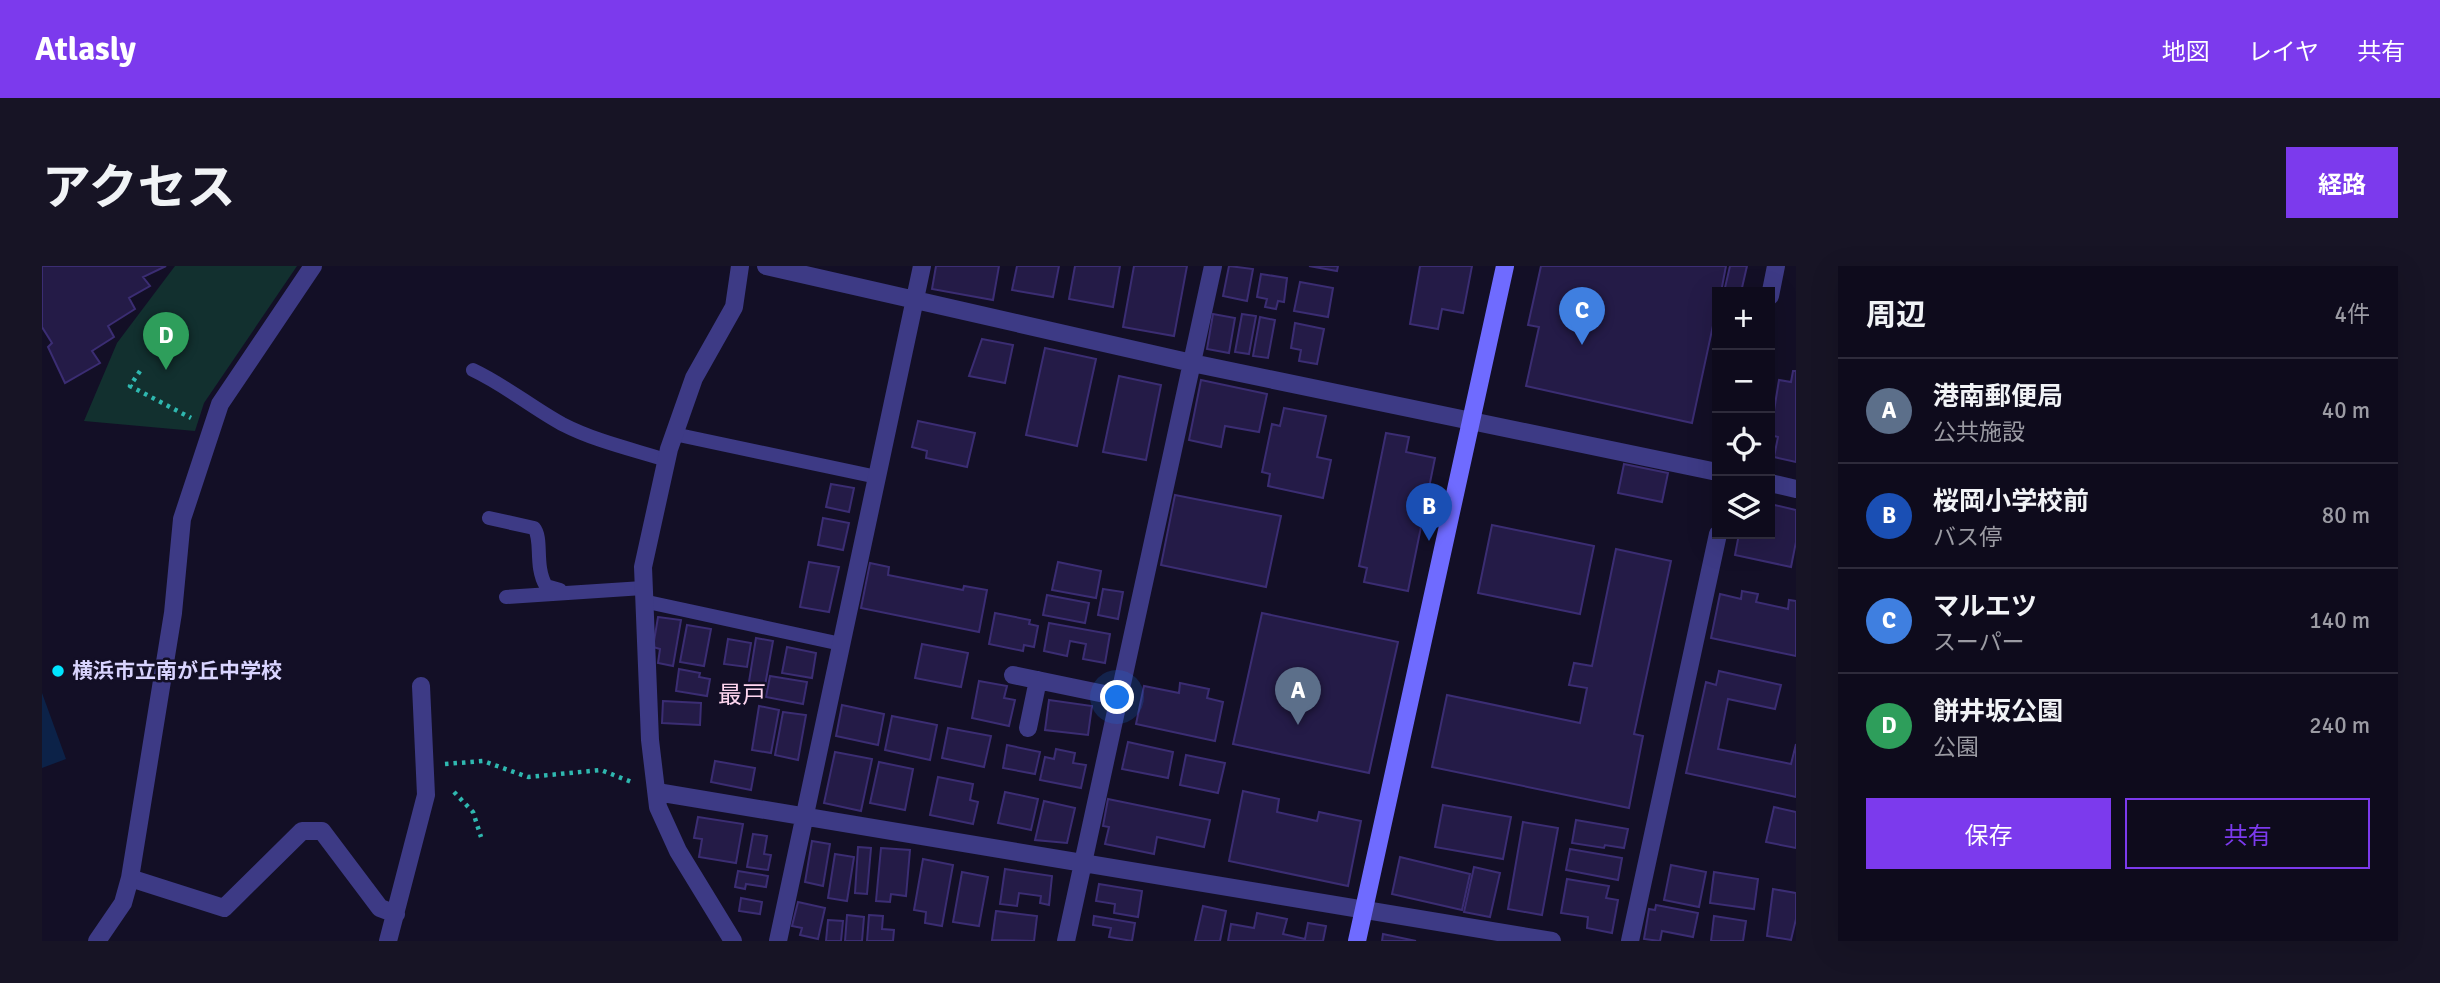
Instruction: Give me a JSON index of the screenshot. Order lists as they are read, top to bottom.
{
  "districts": ["最戸"],
  "places": ["横浜市立南が丘中学校"],
  "page": {
    "header": "Atlasly",
    "nav": ["地図", "レイヤ", "共有"],
    "title": "アクセス",
    "buttons": [
      "経路",
      ["保存", "共有"]
    ],
    "heading": ["周辺", "4件"],
    "map_buttons": ["+", "−"],
    "pins": [
      "C",
      "D",
      "B",
      "A"
    ],
    "list": [
      {
        "mark": "A",
        "name": "港南郵便局",
        "note": "公共施設",
        "value": "40 m"
      },
      {
        "mark": "B",
        "name": "桜岡小学校前",
        "note": "バス停",
        "value": "80 m"
      },
      {
        "mark": "C",
        "name": "マルエツ",
        "note": "スーパー",
        "value": "140 m"
      },
      {
        "mark": "D",
        "name": "餅井坂公園",
        "note": "公園",
        "value": "240 m"
      }
    ]
  }
}
